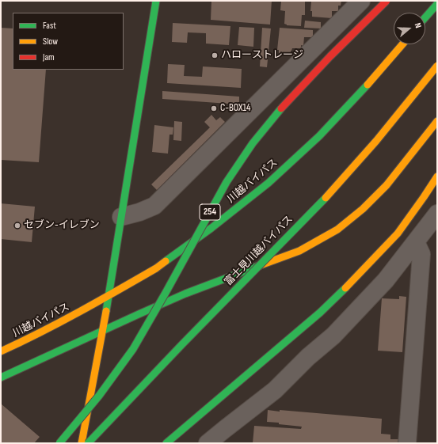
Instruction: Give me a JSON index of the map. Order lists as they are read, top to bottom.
{
  "streets": {
    "main road": ["川越バイパス", "254", "富士見川越バイパス"]
  },
  "places": ["ハローストレージ", "C-BOX14", "セブン-イレブン"],
  "legend": ["Fast", "Slow", "Jam"],
  "north": "right"
}
